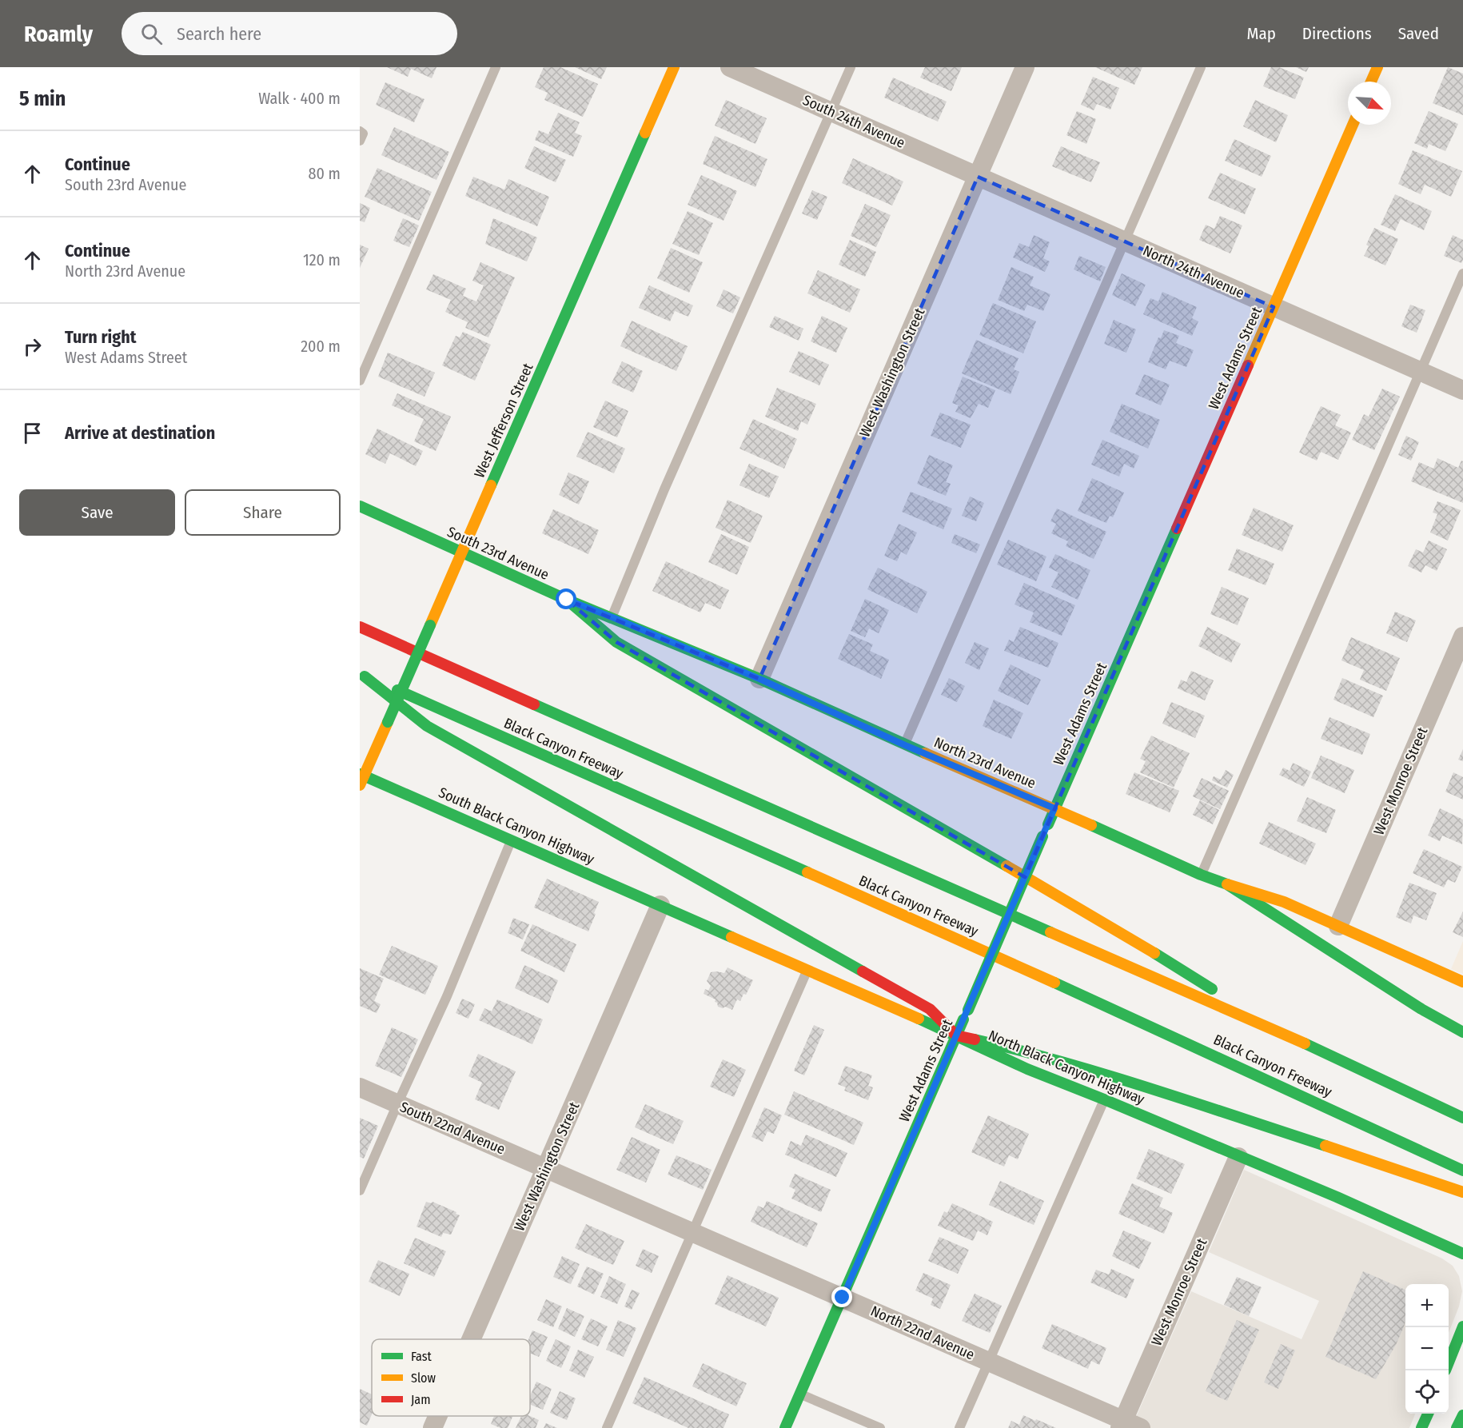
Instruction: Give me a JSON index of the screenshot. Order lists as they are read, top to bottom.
{
  "streets": {
    "main road": [
      "West Adams Street",
      "West Jefferson Street",
      "South 23rd Avenue",
      "Black Canyon Freeway",
      "North 23rd Avenue",
      "South Black Canyon Highway",
      "North Black Canyon Highway"
    ],
    "street": [
      "South 24th Avenue",
      "North 24th Avenue",
      "West Washington Street",
      "West Monroe Street",
      "South 22nd Avenue",
      "North 22nd Avenue"
    ]
  },
  "crossings": [
    ["South 24th Avenue", "North 24th Avenue"],
    ["South 24th Avenue", "West Washington Street"],
    ["North 24th Avenue", "West Adams Street"],
    ["North 24th Avenue", "West Washington Street"],
    ["West Adams Street", "North 23rd Avenue"],
    ["West Adams Street", "North Black Canyon Highway"],
    ["West Adams Street", "North 22nd Avenue"],
    ["West Washington Street", "South 23rd Avenue"],
    ["West Washington Street", "North 23rd Avenue"],
    ["West Washington Street", "South Black Canyon Highway"],
    ["West Washington Street", "North Black Canyon Highway"],
    ["West Washington Street", "South 22nd Avenue"],
    ["West Washington Street", "North 22nd Avenue"],
    ["West Jefferson Street", "South 23rd Avenue"],
    ["West Jefferson Street", "South Black Canyon Highway"],
    ["South 23rd Avenue", "North 23rd Avenue"],
    ["West Monroe Street", "North Black Canyon Highway"],
    ["West Monroe Street", "North 22nd Avenue"],
    ["South Black Canyon Highway", "North Black Canyon Highway"],
    ["South 22nd Avenue", "North 22nd Avenue"]
  ],
  "legend": ["Fast", "Slow", "Jam"],
  "north": "bottom right",
  "page": {
    "header": "Roamly",
    "search": "Search here",
    "nav": ["Map", "Directions", "Saved"],
    "heading": ["5 min", "Walk · 400 m"],
    "list": [
      ["Continue", "South 23rd Avenue", "80 m"],
      ["Continue", "North 23rd Avenue", "120 m"],
      ["Turn right", "West Adams Street", "200 m"],
      "Arrive at destination"
    ],
    "buttons": ["Save", "Share"],
    "map_buttons": ["+", "−"]
  }
}
